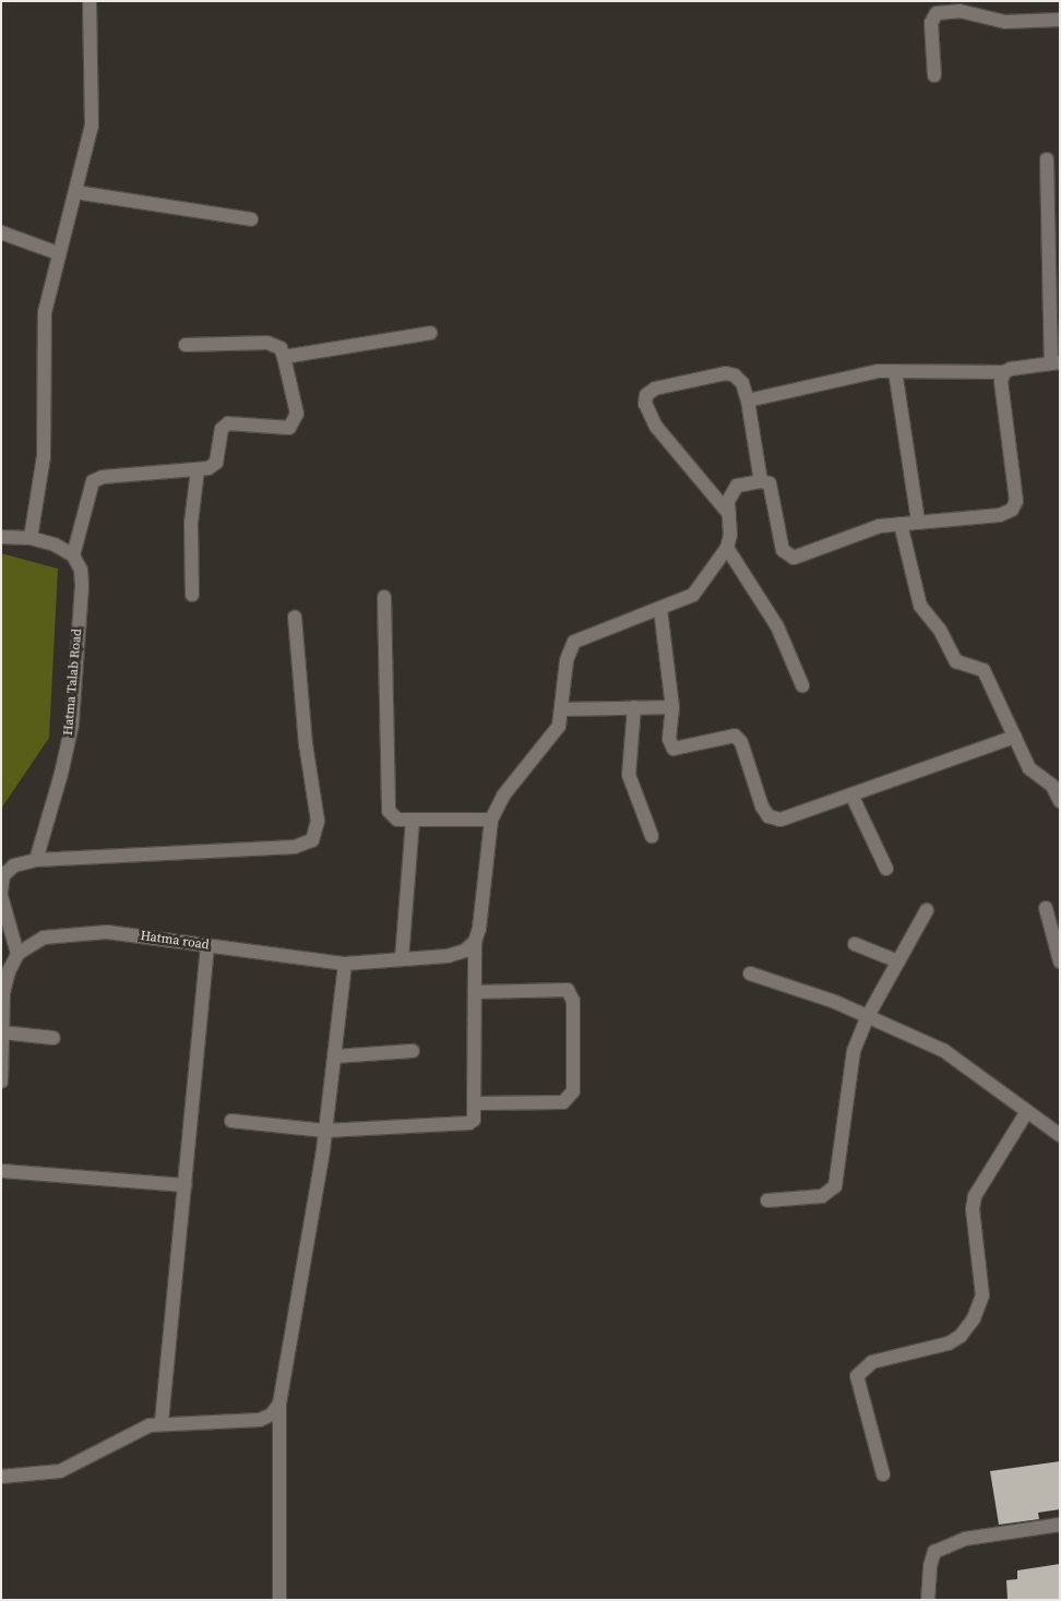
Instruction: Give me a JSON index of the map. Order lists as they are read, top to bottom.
{
  "streets": {
    "street": ["Hatma Talab Road", "Hatma road"]
  }
}
